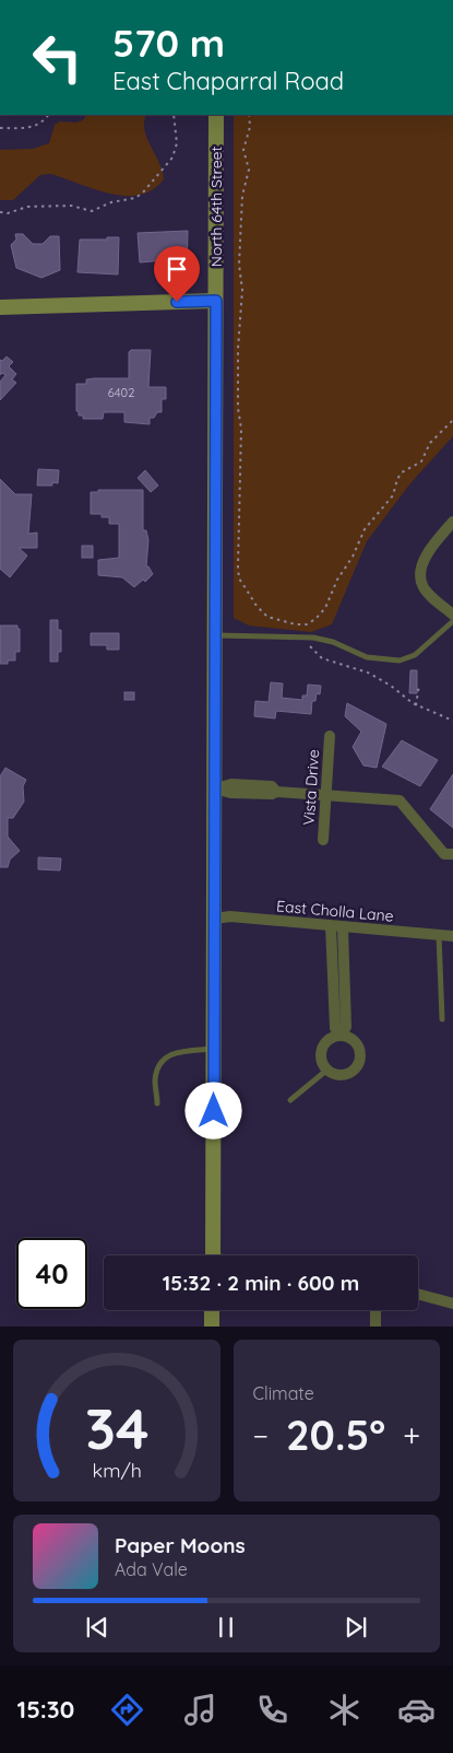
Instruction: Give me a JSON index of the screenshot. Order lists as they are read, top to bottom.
{
  "streets": {
    "street": ["North 64th Street", "Vista Drive", "East Cholla Lane"]
  },
  "crossings": [
    ["North 64th Street", "East Cholla Lane"]
  ],
  "house_numbers": ["6402"],
  "page": {
    "turn": ["570 m", "East Chaparral Road"],
    "limit": "40",
    "trip": "15:32 · 2 min · 600 m",
    "tile": "Climate",
    "heat": ["−", "20.5°", "+"],
    "song": ["Paper Moons", "Ada Vale"],
    "tabs": "15:30",
    "gauge": ["34", "km/h"]
  }
}
